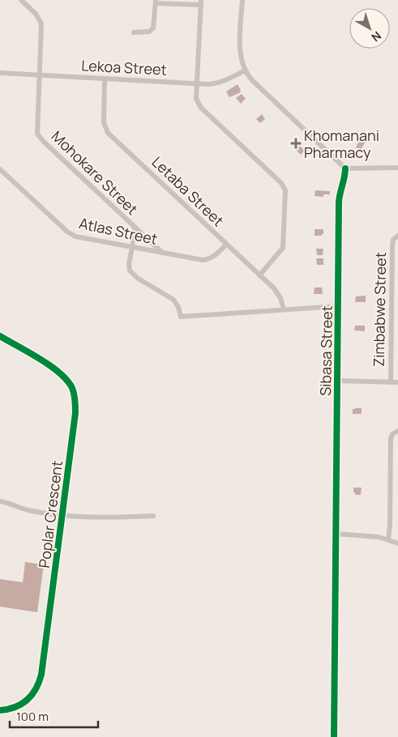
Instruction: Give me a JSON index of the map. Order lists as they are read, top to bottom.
{
  "streets": {
    "street": [
      "Lekoa Street",
      "Mohokare Street",
      "Letaba Street",
      "Atlas Street",
      "Zimbabwe Street",
      "Sibasa Street",
      "Poplar Crescent"
    ]
  },
  "crossings": [
    ["Lekoa Street", "Mohokare Street"],
    ["Lekoa Street", "Letaba Street"],
    ["Mohokare Street", "Atlas Street"],
    ["Letaba Street", "Atlas Street"]
  ],
  "places": {
    "health": ["Khomanani Pharmacy"]
  },
  "scale_bar": "100 m",
  "north": "bottom right"
}
